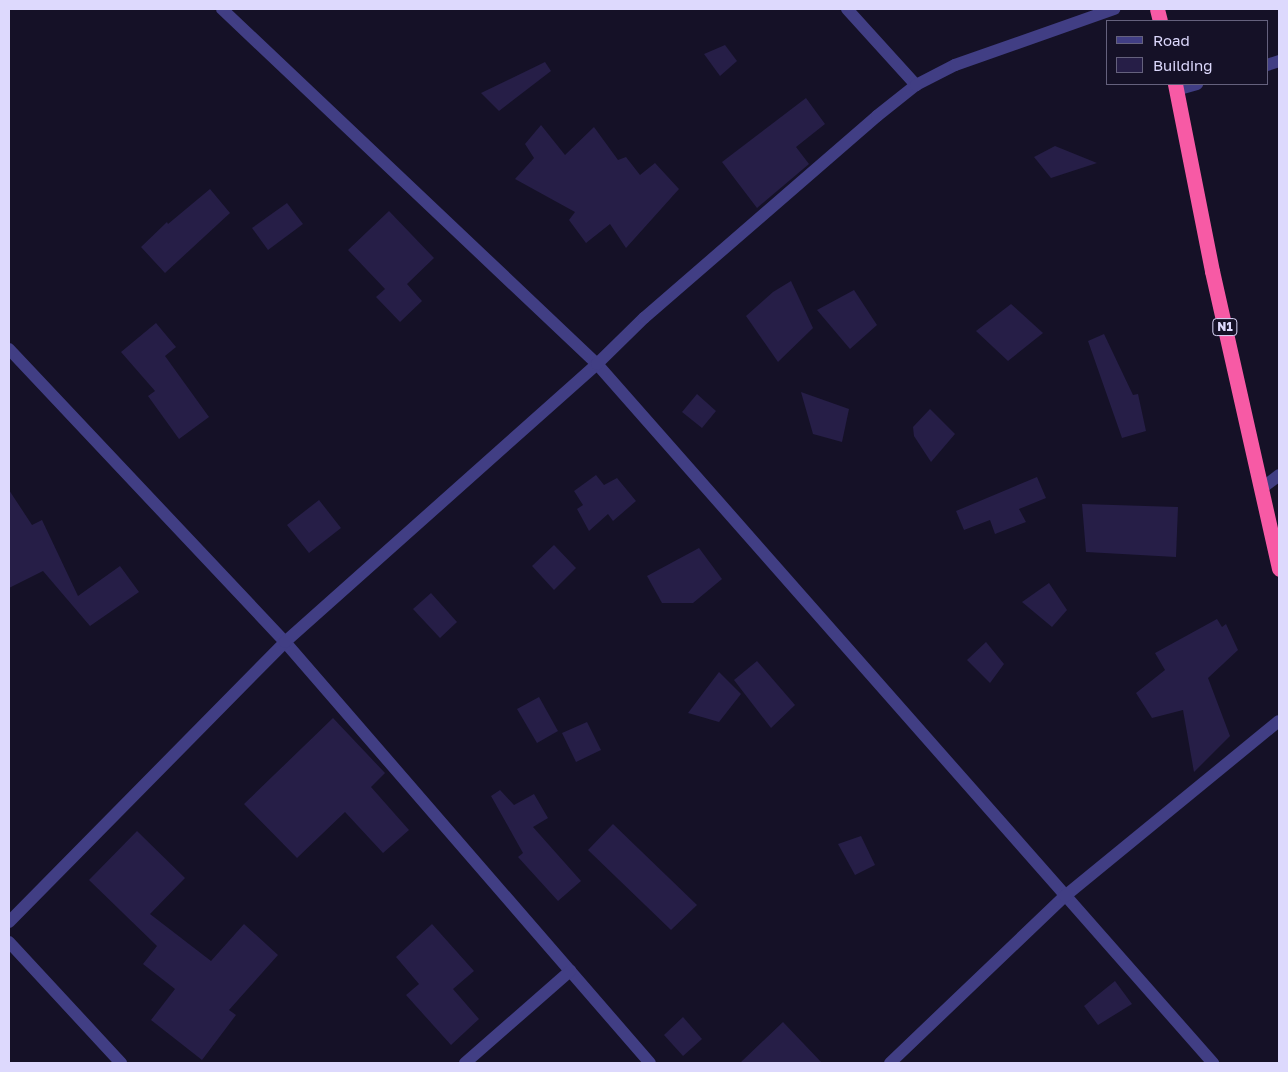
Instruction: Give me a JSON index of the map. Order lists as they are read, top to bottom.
{
  "streets": {
    "highway": ["N1"]
  },
  "legend": ["Road", "Building"]
}
